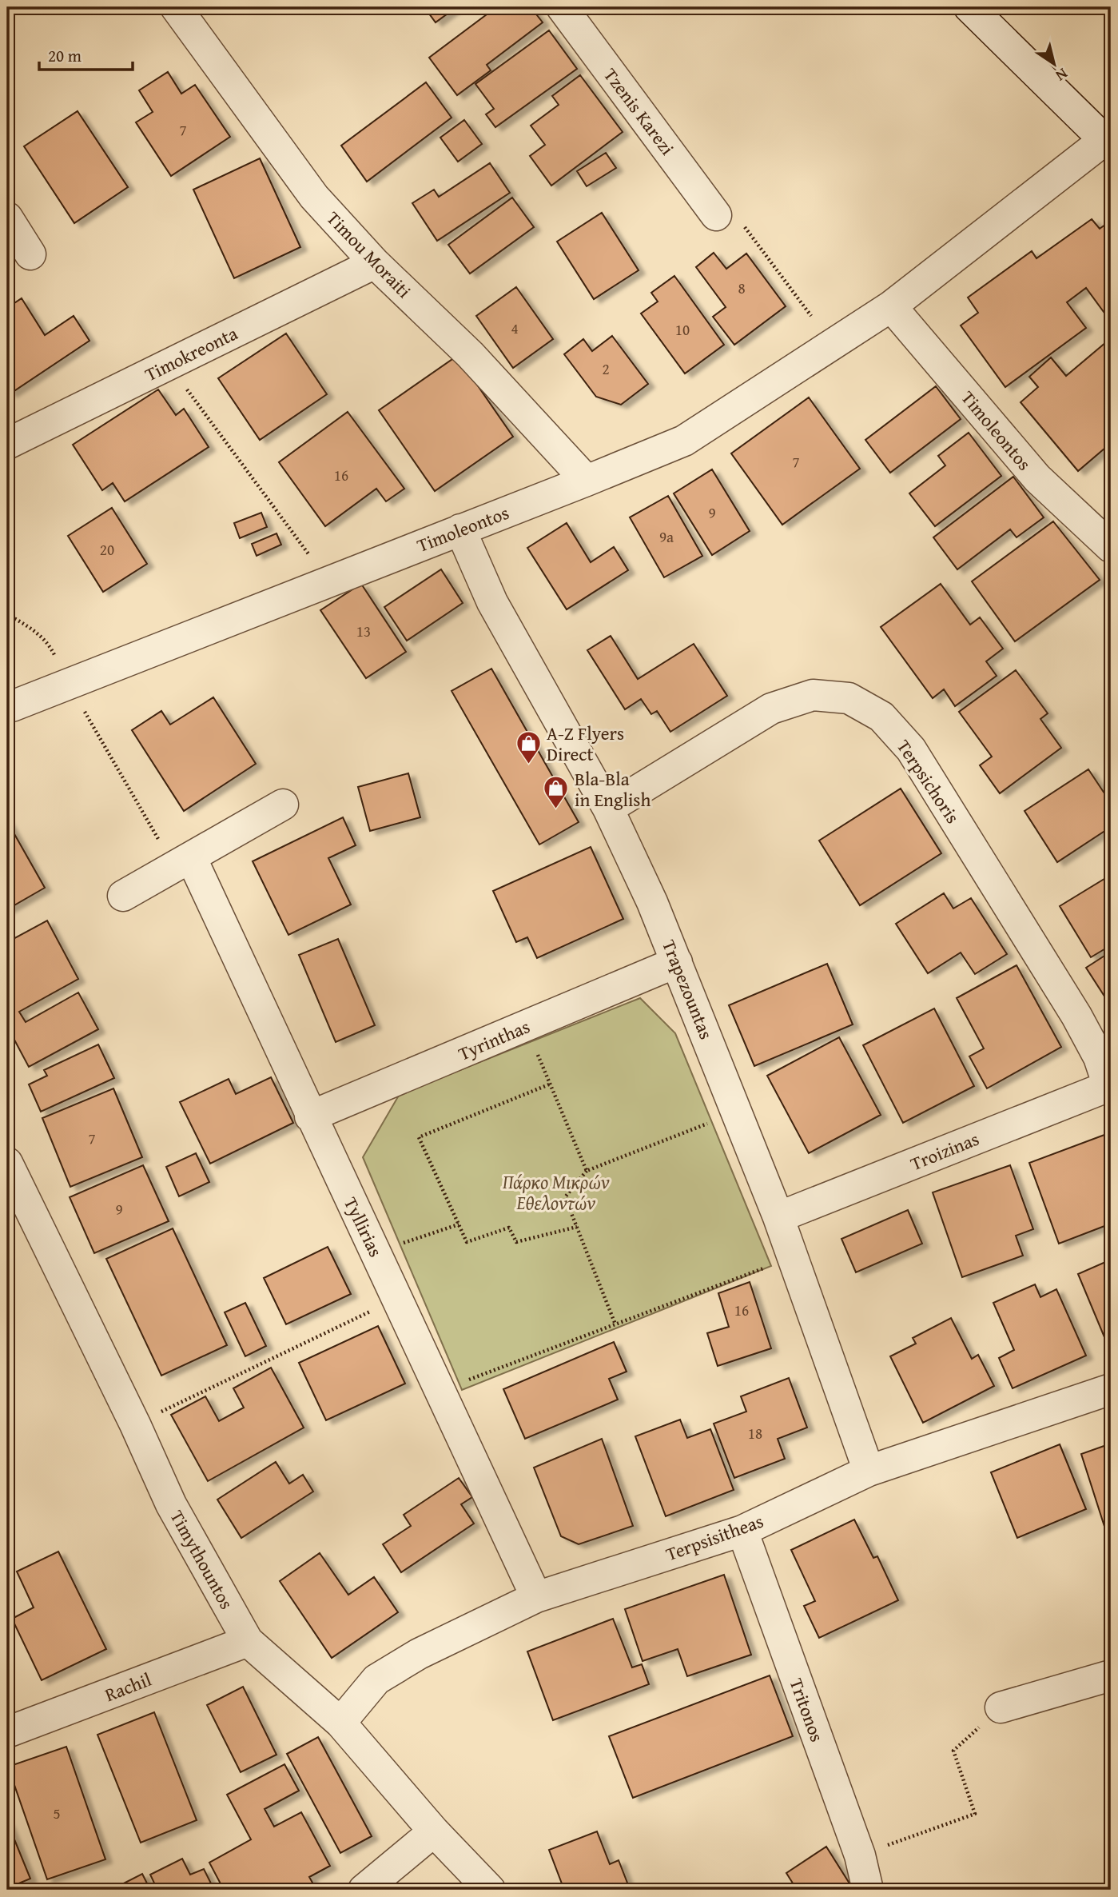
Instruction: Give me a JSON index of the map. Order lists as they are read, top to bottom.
{
  "streets": {
    "street": [
      "Tzenis Karezi",
      "Timou Moraiti",
      "Timokreonta",
      "Timoleontos",
      "Terpsichoris",
      "Trapezountas",
      "Tyrinthas",
      "Troizinas",
      "Tyllirias",
      "Terpsisitheas",
      "Timythountos",
      "Rachil",
      "Tritonos"
    ]
  },
  "crossings": [
    ["Timou Moraiti", "Timokreonta"],
    ["Timou Moraiti", "Timoleontos"],
    ["Timoleontos", "Trapezountas"],
    ["Terpsichoris", "Trapezountas"],
    ["Terpsichoris", "Troizinas"],
    ["Trapezountas", "Tyrinthas"],
    ["Trapezountas", "Troizinas"],
    ["Trapezountas", "Terpsisitheas"],
    ["Tyrinthas", "Tyllirias"],
    ["Tyllirias", "Terpsisitheas"],
    ["Terpsisitheas", "Timythountos"],
    ["Terpsisitheas", "Tritonos"],
    ["Timythountos", "Rachil"]
  ],
  "parks": ["Πάρκο Μικρών Εθελοντών"],
  "places": {
    "shop": ["A-Z Flyers Direct", "Bla-Bla in English"]
  },
  "house_numbers": [
    "7",
    "8",
    "4",
    "10",
    "2",
    "7",
    "16",
    "9",
    "9a",
    "20",
    "13",
    "7",
    "9",
    "16",
    "18",
    "5"
  ],
  "scale_bar": "20 m",
  "north": "bottom right"
}
